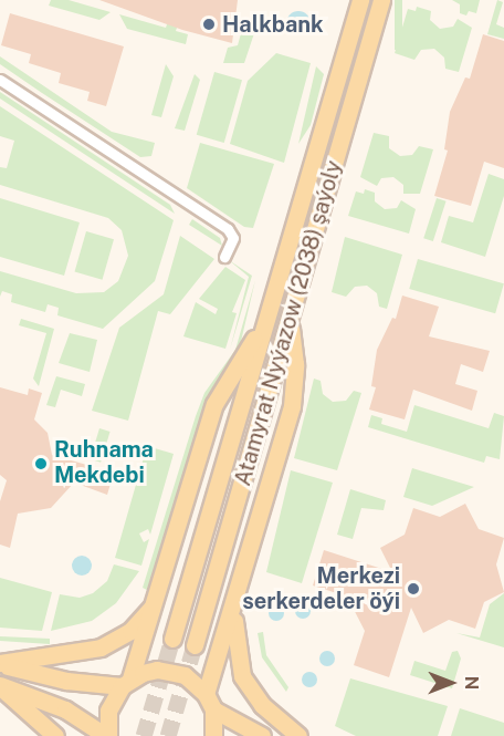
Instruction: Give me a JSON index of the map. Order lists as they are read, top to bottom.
{
  "streets": {
    "main road": ["Atamyrat Nyýazow (2038) şaýoly"]
  },
  "places": ["Halkbank", "Ruhnama Mekdebi", "Merkezi serkerdeler öýi"],
  "north": "right"
}
